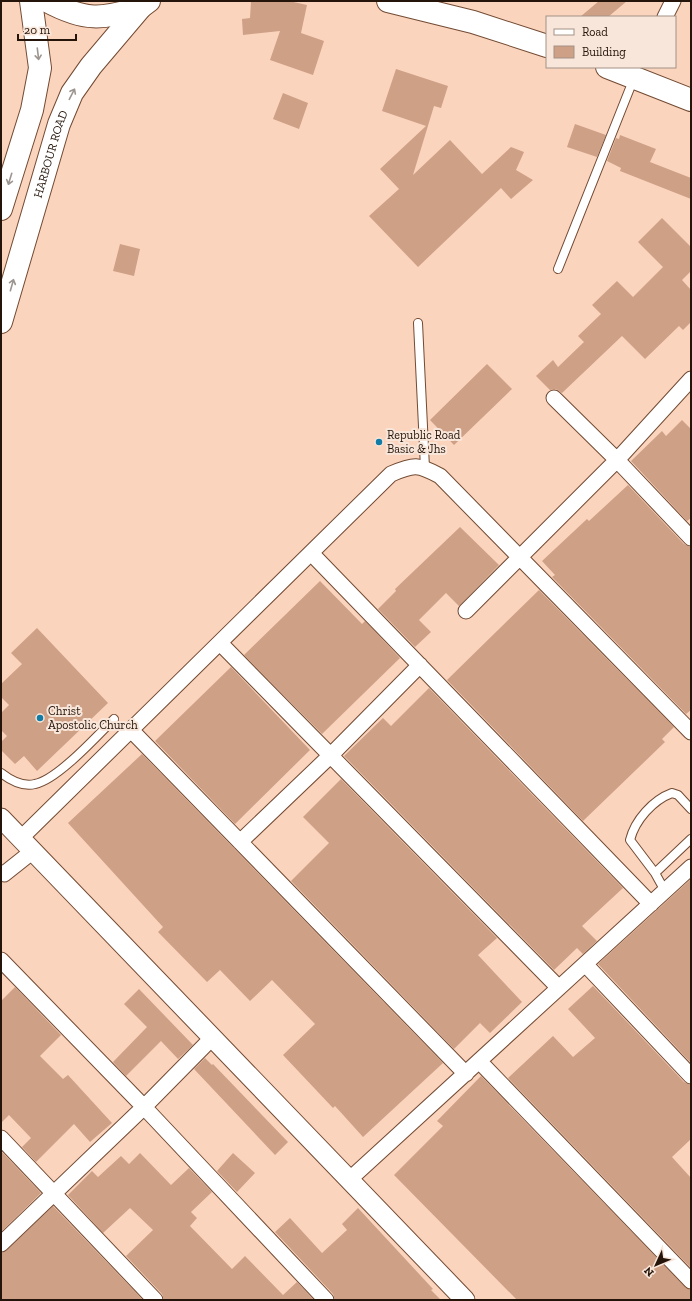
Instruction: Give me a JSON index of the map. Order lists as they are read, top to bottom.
{
  "streets": {
    "main road": ["HARBOUR ROAD"]
  },
  "places": ["Republic Road Basic & Jhs", "Christ Apostolic Church"],
  "legend": ["Road", "Building"],
  "scale_bar": "20 m",
  "north": "bottom left"
}
